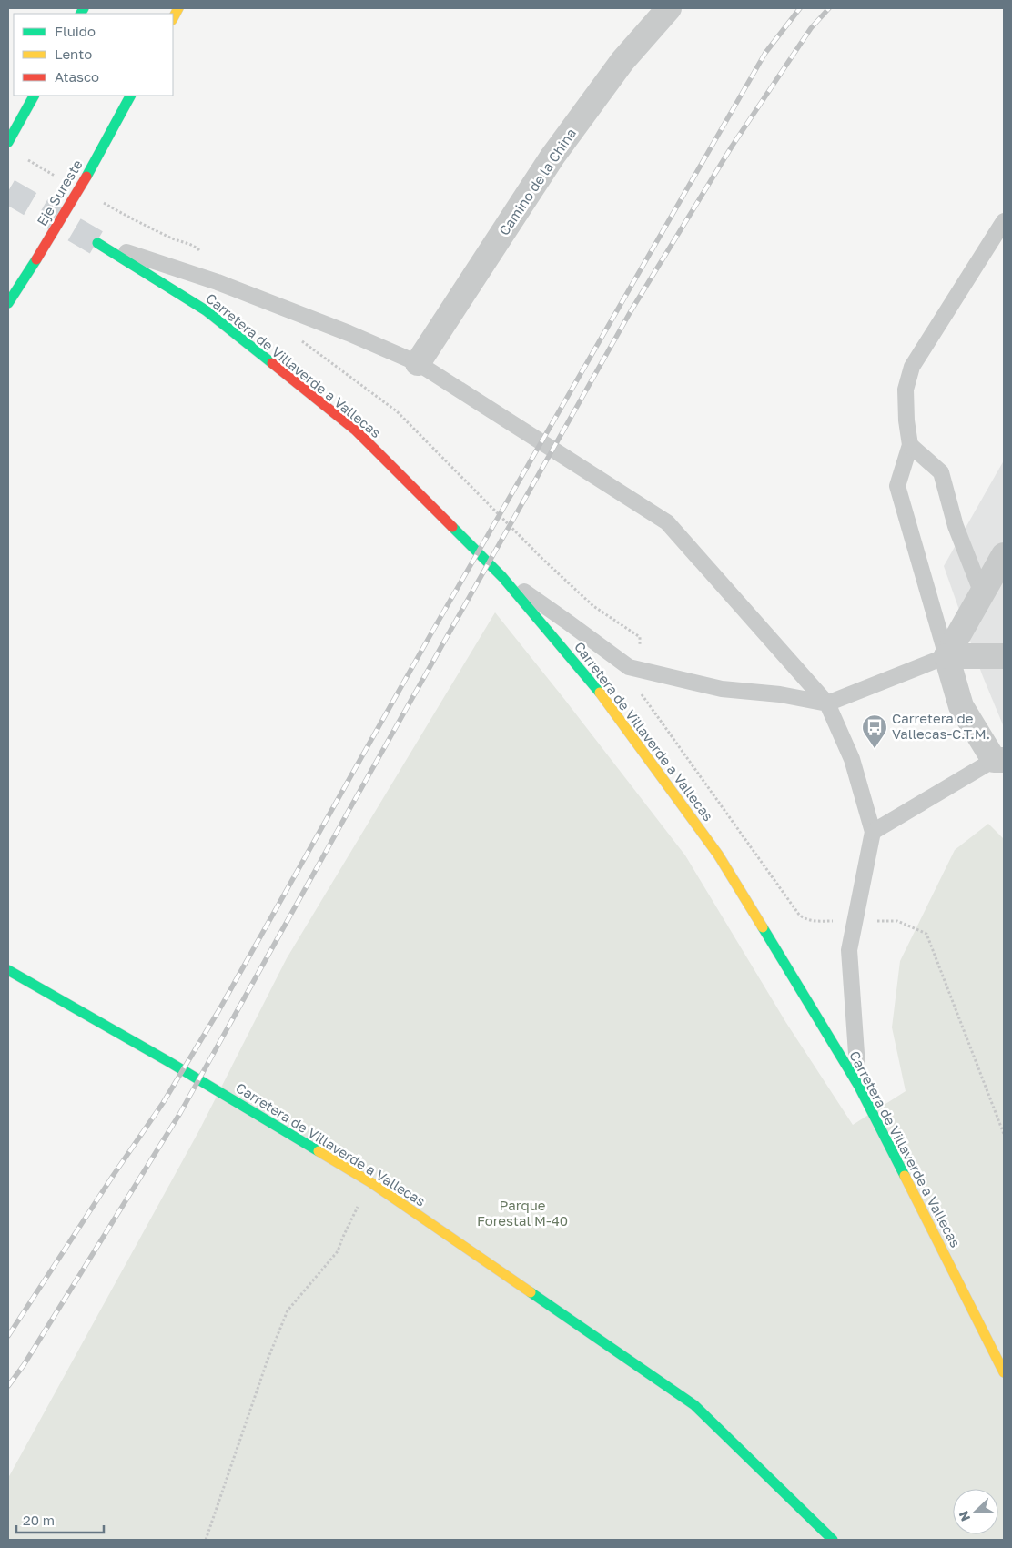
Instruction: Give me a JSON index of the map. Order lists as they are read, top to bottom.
{
  "streets": {
    "main road": ["Eje Sureste", "Carretera de Villaverde a Vallecas"],
    "street": ["Camino de la China"]
  },
  "parks": ["Parque Forestal M-40"],
  "places": {
    "bus stop": ["Carretera de Vallecas-C.T.M."]
  },
  "legend": ["Fluido", "Lento", "Atasco"],
  "scale_bar": "20 m",
  "north": "left"
}
